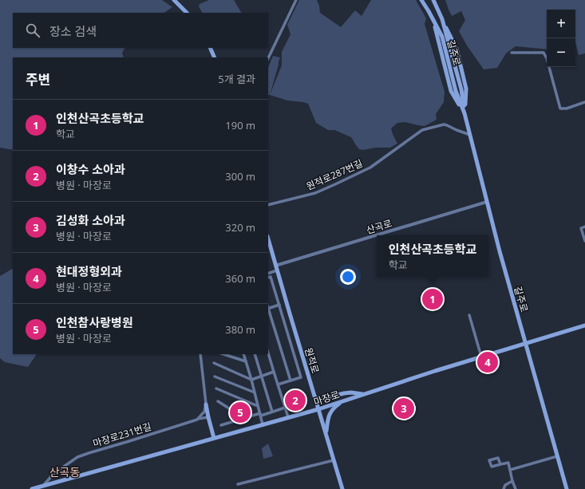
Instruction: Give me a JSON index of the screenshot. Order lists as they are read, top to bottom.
{
  "streets": {
    "main road": ["길주로", "원적로", "마장로"],
    "street": ["원적로287번길", "산곡로", "마장로231번길"]
  },
  "crossings": [
    ["길주로", "원적로287번길"],
    ["길주로", "산곡로"],
    ["길주로", "마장로"],
    ["산곡로", "원적로"],
    ["원적로", "마장로"],
    ["마장로", "마장로231번길"]
  ],
  "districts": ["산곡동"],
  "page": {
    "map_buttons": ["+", "−"],
    "search": "장소 검색",
    "heading": ["주변", "5개 결과"],
    "list": [
      {
        "mark": "1",
        "name": "인천산곡초등학교",
        "note": "학교",
        "value": "190 m"
      },
      {
        "mark": "2",
        "name": "이창수 소아과",
        "note": "병원 · 마장로",
        "value": "300 m"
      },
      {
        "mark": "3",
        "name": "김성화 소아과",
        "note": "병원 · 마장로",
        "value": "320 m"
      },
      {
        "mark": "4",
        "name": "현대정형외과",
        "note": "병원 · 마장로",
        "value": "360 m"
      },
      {
        "mark": "5",
        "name": "인천참사랑병원",
        "note": "병원 · 마장로",
        "value": "380 m"
      }
    ],
    "popup": ["인천산곡초등학교", "학교"],
    "pins": [
      "1",
      "4",
      "2",
      "3",
      "5"
    ]
  }
}
